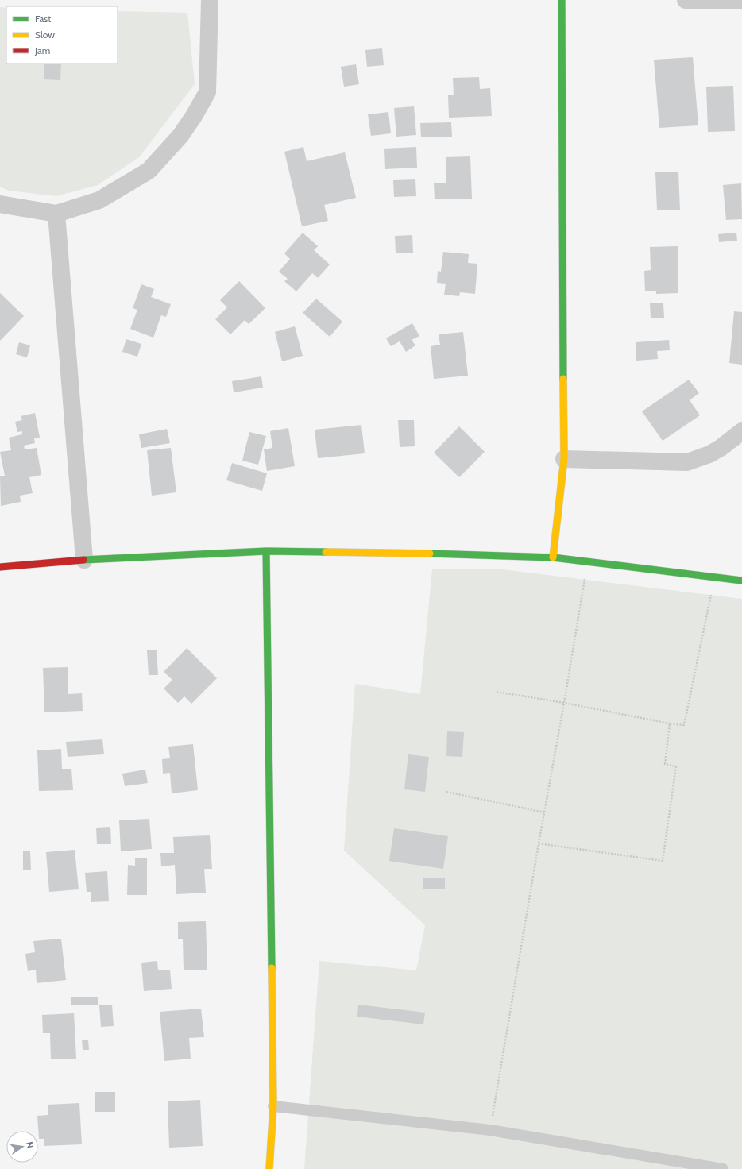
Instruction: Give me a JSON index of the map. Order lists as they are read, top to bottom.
{
  "legend": ["Fast", "Slow", "Jam"],
  "north": "right"
}
